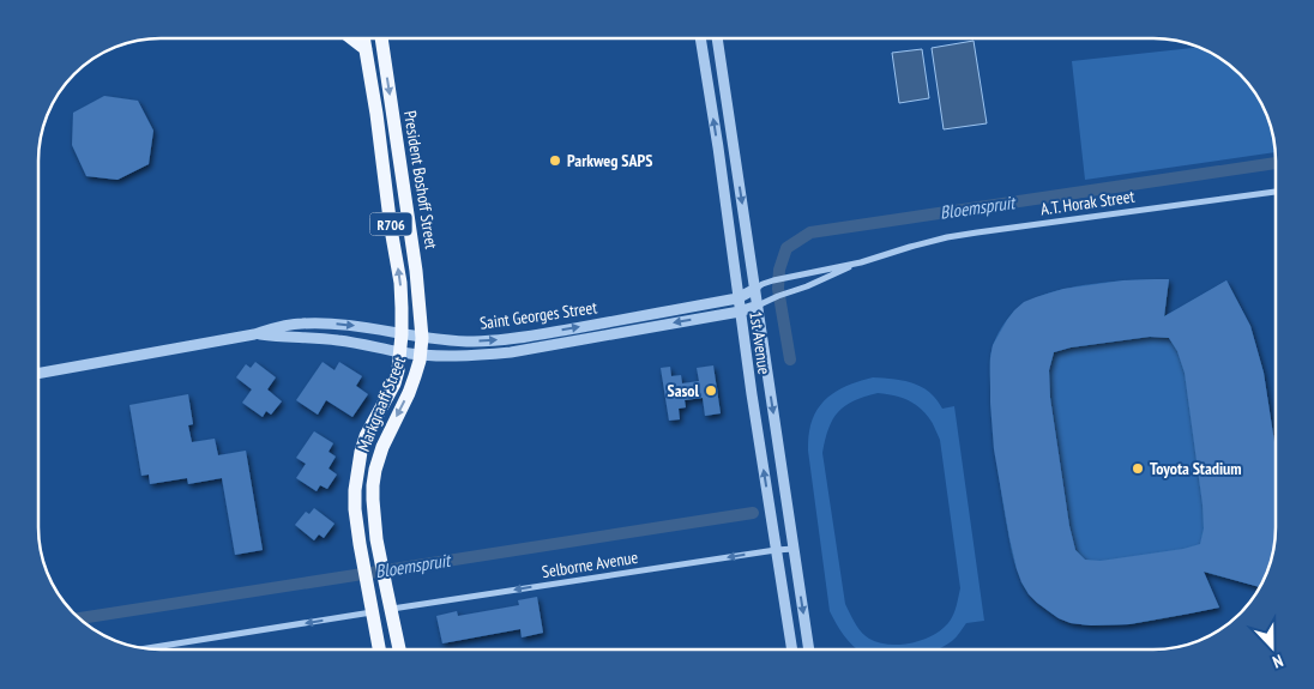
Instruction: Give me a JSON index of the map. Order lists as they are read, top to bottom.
{
  "streets": {
    "main road": ["President Boshoff Street", "R706", "Markgraaff Street"],
    "street": [
      "A.T. Horak Street",
      "Saint Georges Street",
      "1st Avenue",
      "Selborne Avenue"
    ]
  },
  "crossings": [
    ["President Boshoff Street", "Saint Georges Street"],
    ["President Boshoff Street", "Markgraaff Street"],
    ["A.T. Horak Street", "Saint Georges Street"],
    ["A.T. Horak Street", "1st Avenue"],
    ["Saint Georges Street", "1st Avenue"],
    ["Saint Georges Street", "Markgraaff Street"],
    ["1st Avenue", "Selborne Avenue"],
    ["Markgraaff Street", "Selborne Avenue"]
  ],
  "one_way": ["Selborne Avenue"],
  "water": ["Bloemspruit"],
  "places": ["Parkweg SAPS", "Sasol", "Toyota Stadium"],
  "north": "bottom"
}
